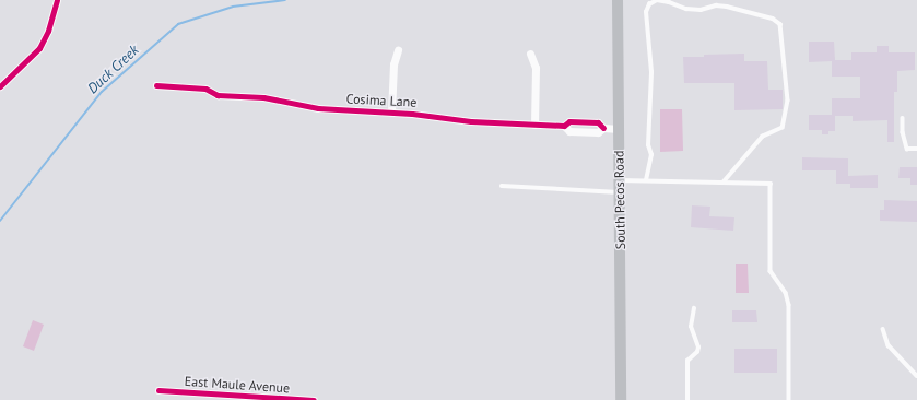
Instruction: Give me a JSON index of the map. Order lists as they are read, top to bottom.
{
  "streets": {
    "main road": ["South Pecos Road"],
    "street": ["Cosima Lane", "East Maule Avenue"]
  },
  "crossings": [
    ["Cosima Lane", "South Pecos Road"]
  ],
  "water": ["Duck Creek"]
}
